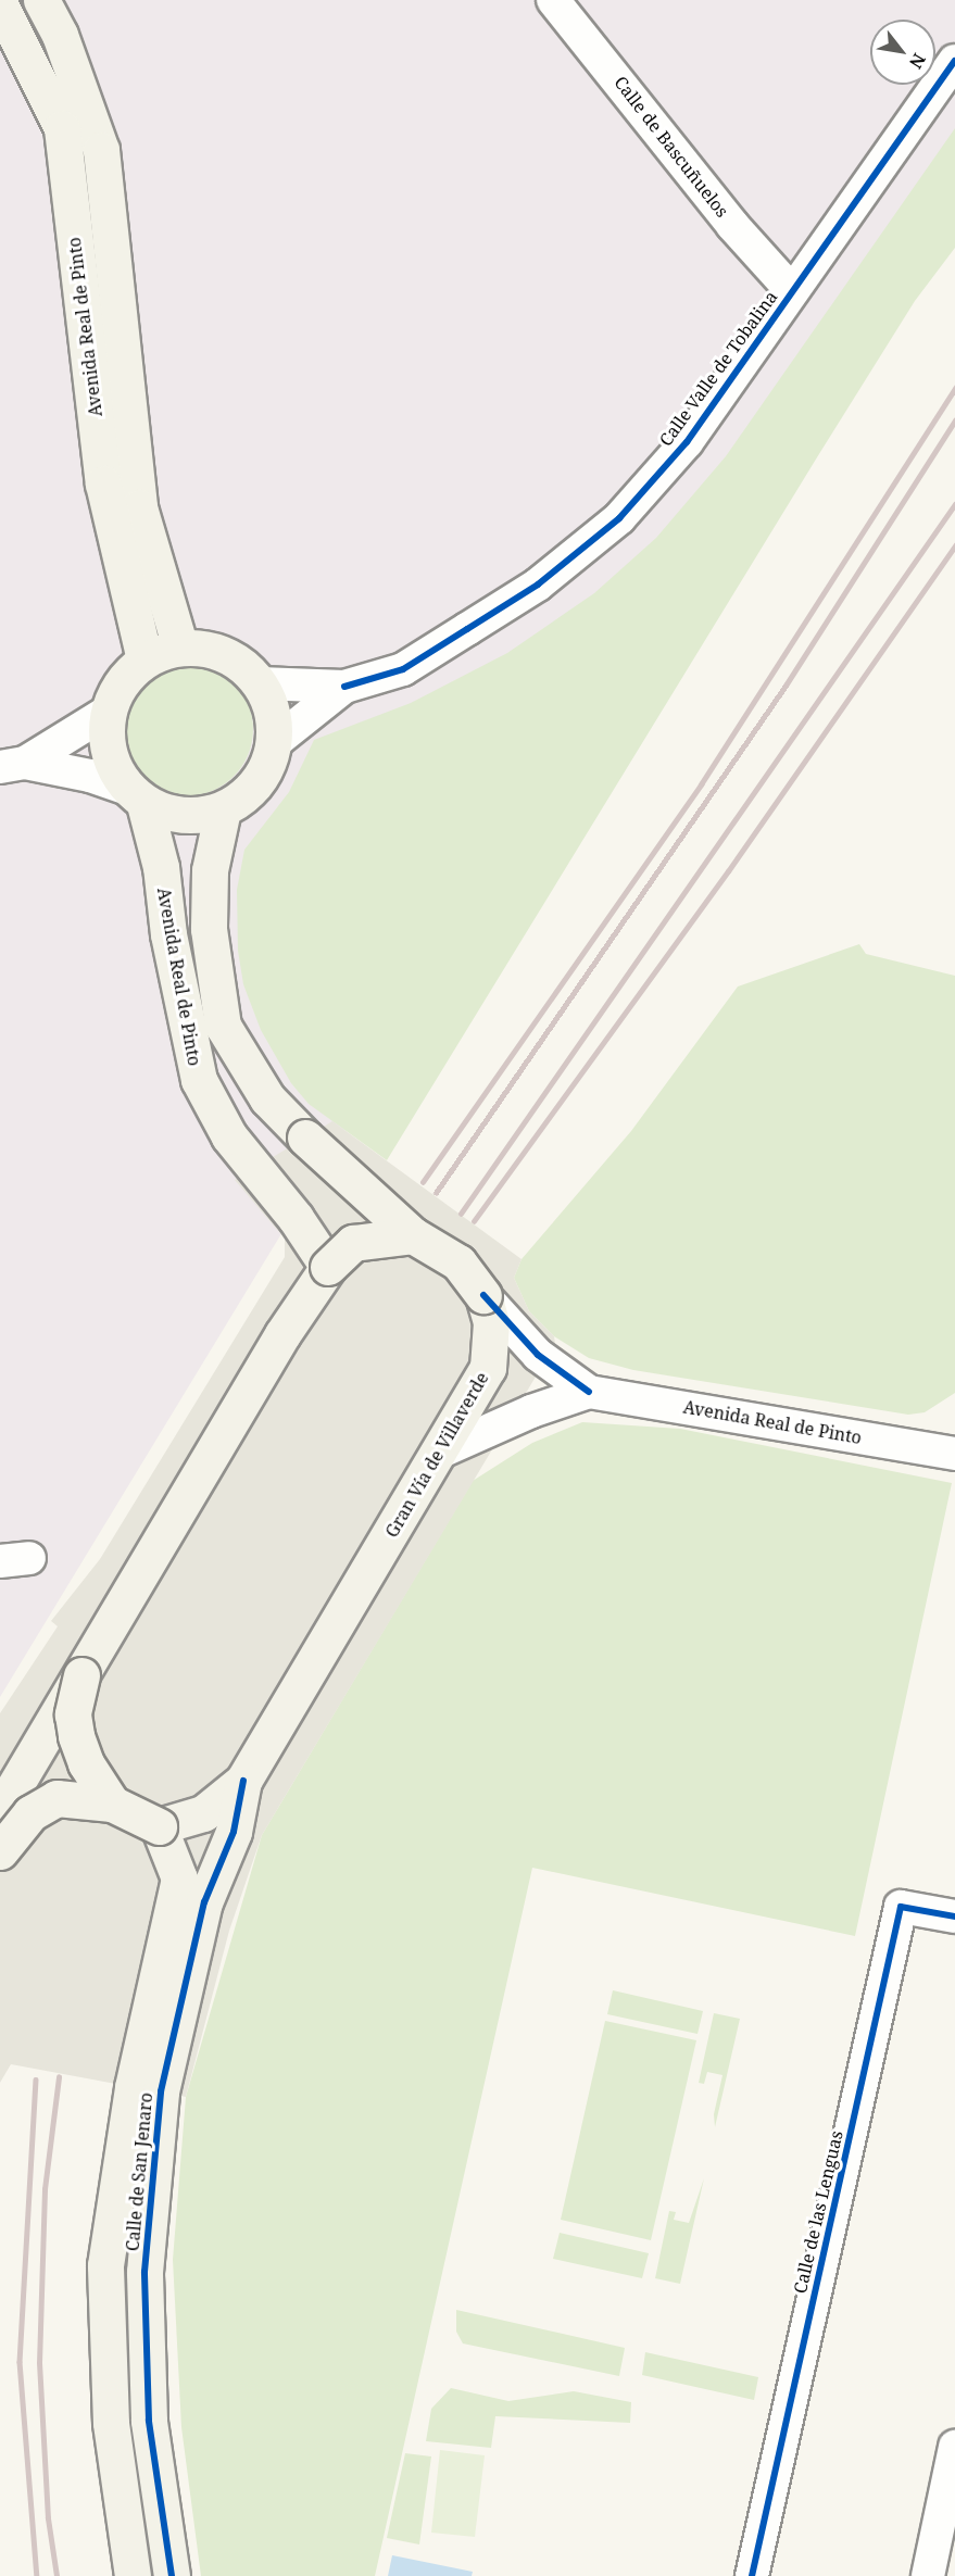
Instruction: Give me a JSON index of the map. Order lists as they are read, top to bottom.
{
  "streets": {
    "main road": ["Avenida Real de Pinto", "Gran Vía de Villaverde", "Calle de San Jenaro"],
    "street": ["Calle de Bascuñuelos", "Calle Valle de Tobalina", "Calle de las Lenguas"]
  },
  "crossings": [
    ["Calle de Bascuñuelos", "Calle Valle de Tobalina"],
    ["Avenida Real de Pinto", "Calle Valle de Tobalina"],
    ["Avenida Real de Pinto", "Gran Vía de Villaverde"],
    ["Gran Vía de Villaverde", "Calle de San Jenaro"]
  ],
  "north": "bottom right"
}
